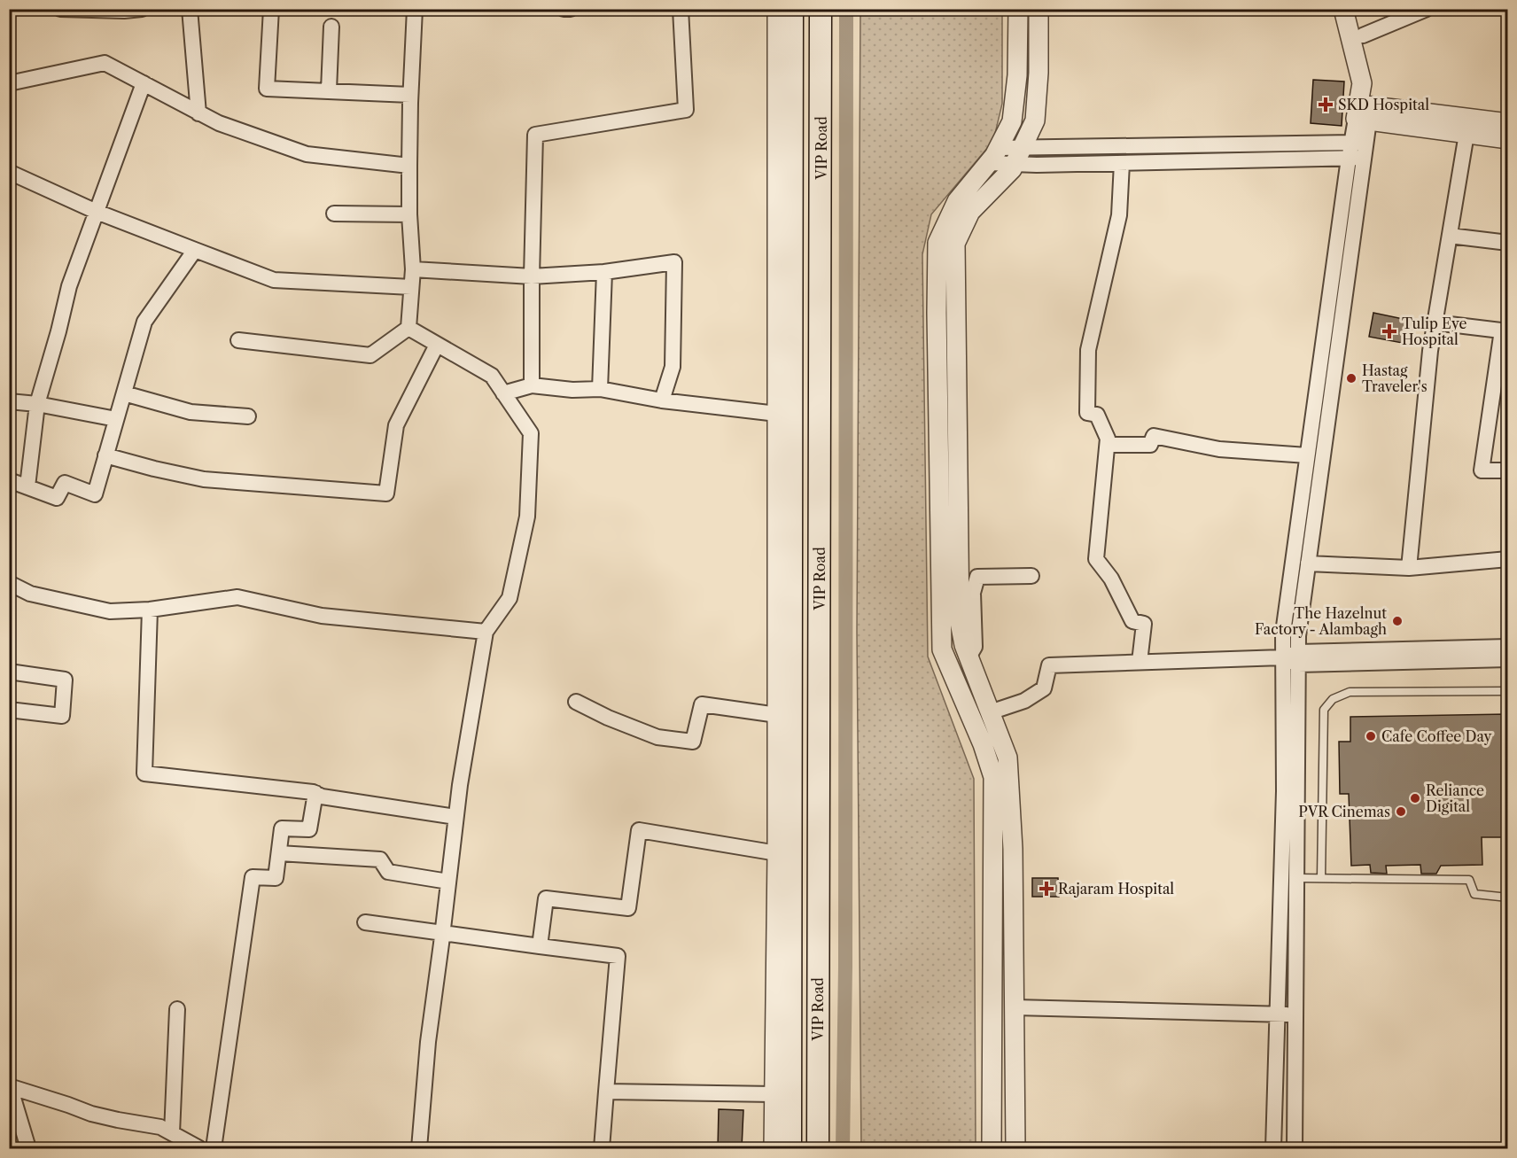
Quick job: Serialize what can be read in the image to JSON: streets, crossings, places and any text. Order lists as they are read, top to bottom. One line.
{"streets":{"main road":["VIP Road"]},"places":{"health":["SKD Hospital","Tulip Eye Hospital","Rajaram Hospital"],"other":["Hastag Traveler's","The Hazelnut Factory - Alambagh","Cafe Coffee Day","Reliance Digital","PVR Cinemas"]}}
